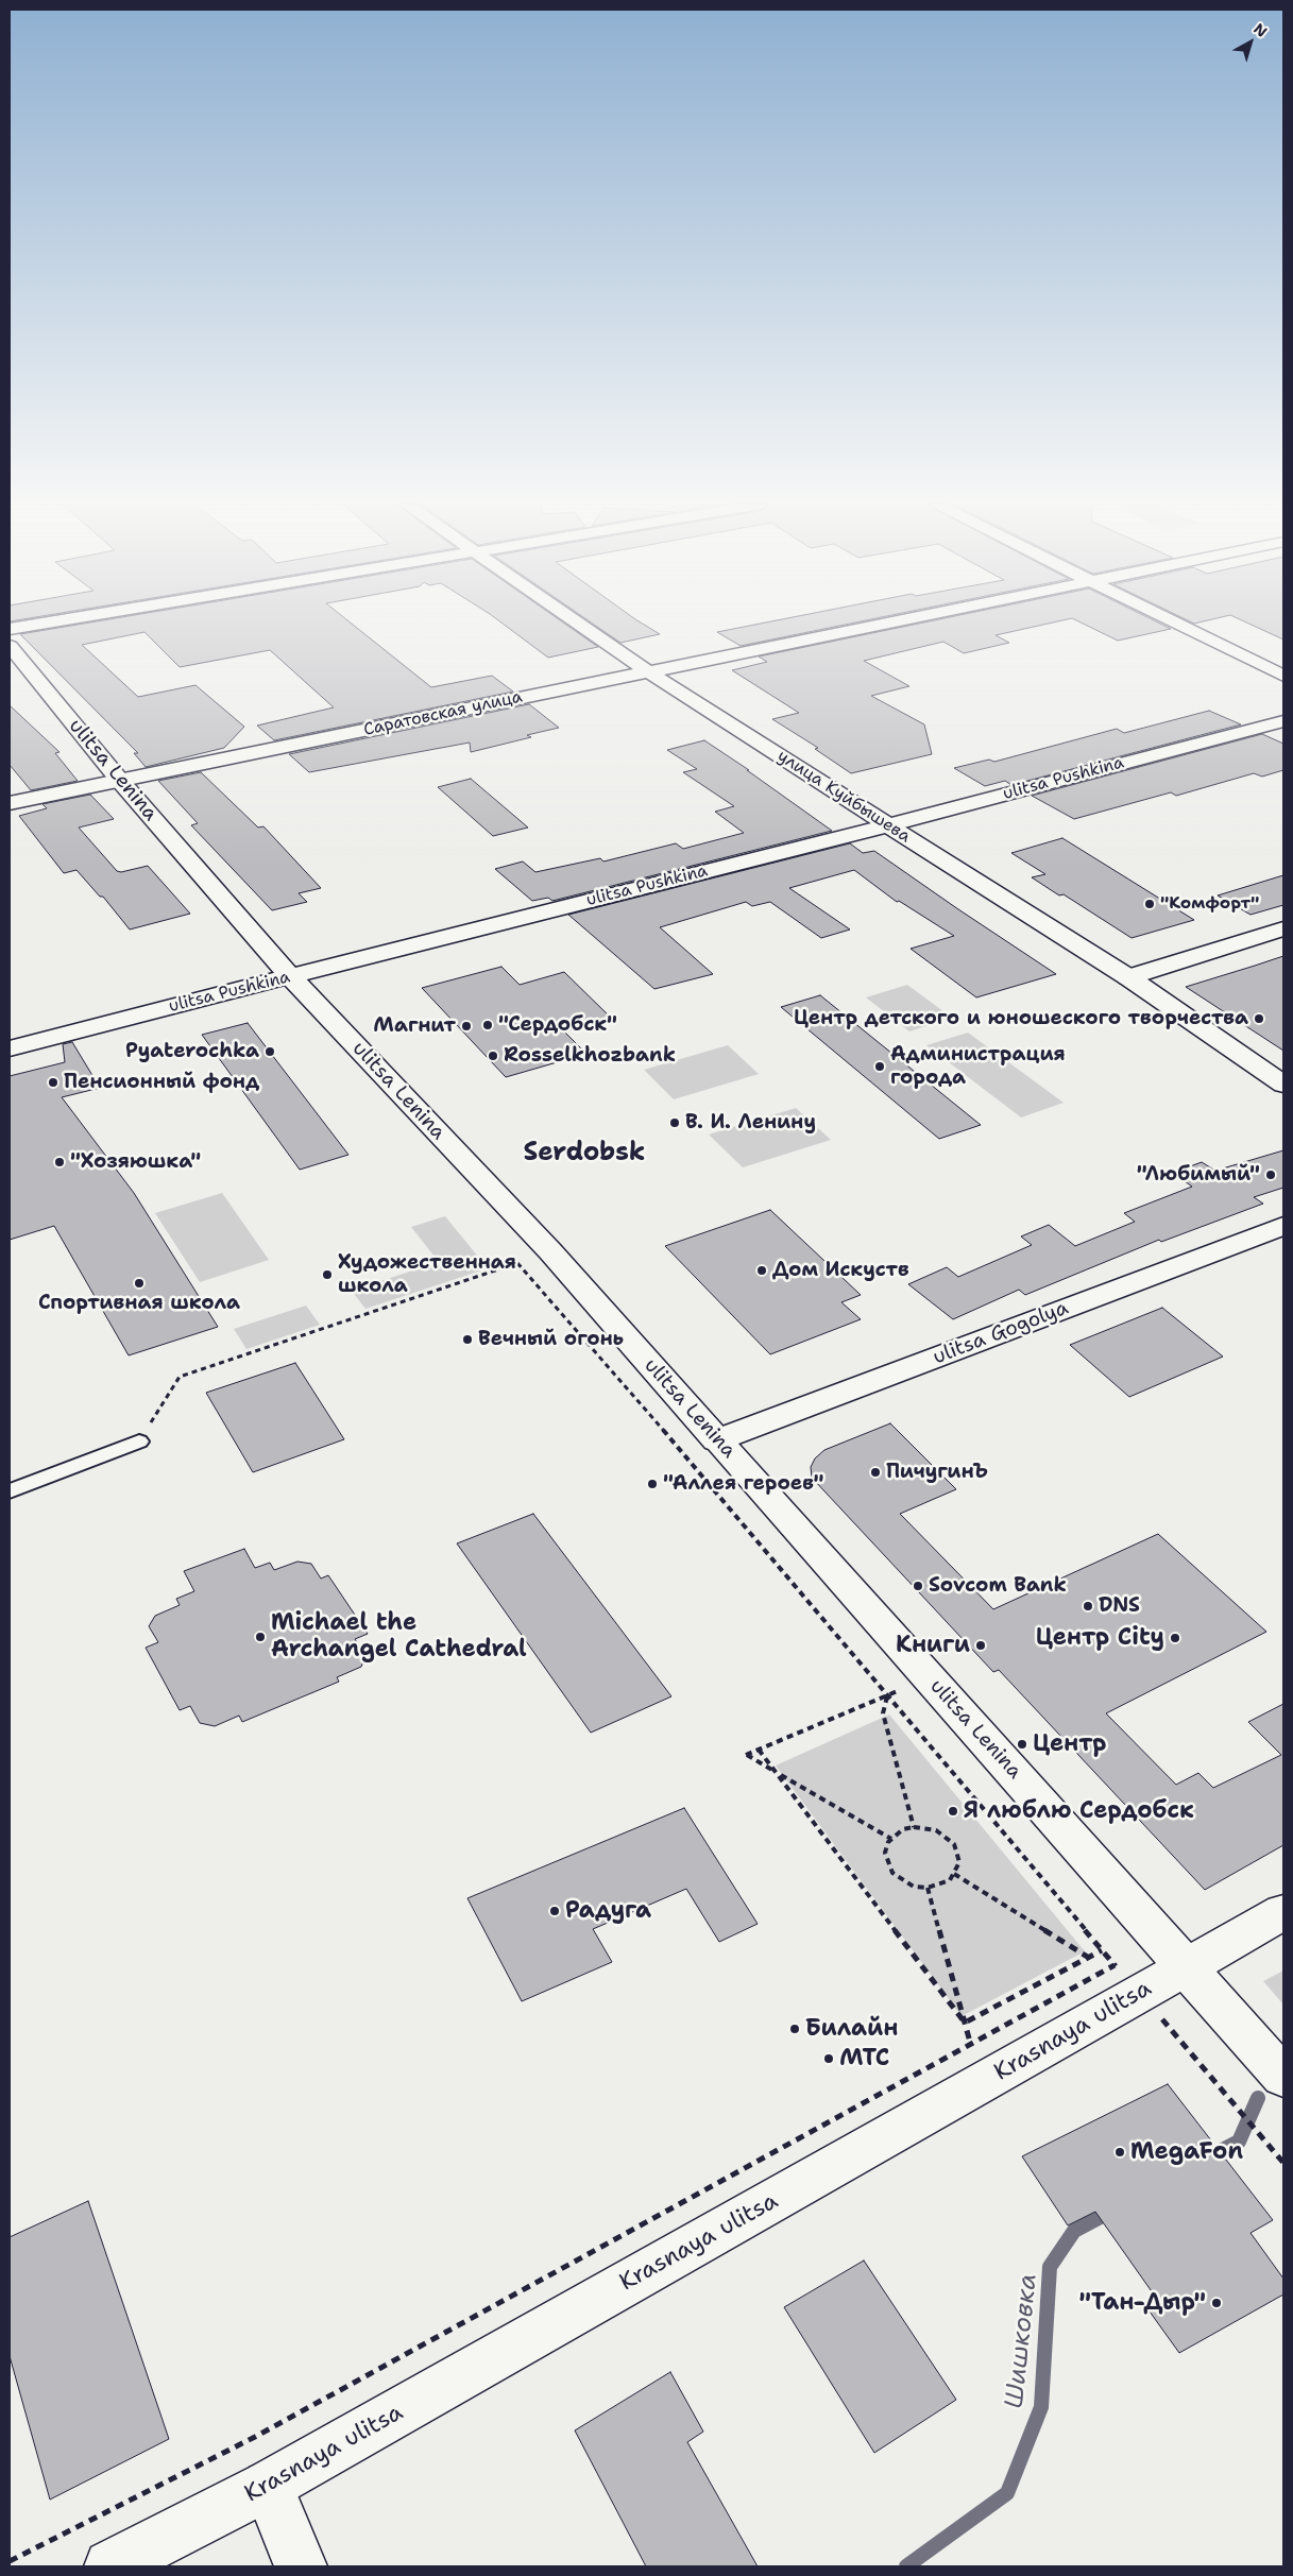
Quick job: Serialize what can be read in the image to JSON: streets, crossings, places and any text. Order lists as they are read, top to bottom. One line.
{"streets":{"street":["Саратовская улица","ulitsa Lenina","ulitsa Pushkina","улица Куйбышева","ulitsa Gogolya","Krasnaya ulitsa"]},"crossings":[["Саратовская улица","ulitsa Lenina"],["Саратовская улица","улица Куйбышева"],["ulitsa Lenina","ulitsa Pushkina"],["ulitsa Lenina","ulitsa Gogolya"],["ulitsa Lenina","Krasnaya ulitsa"],["ulitsa Pushkina","улица Куйбышева"]],"districts":["Serdobsk"],"water":["Шишковка"],"places":["\"Комфорт\"","Центр детского и юношеского творчества","\"Сердобск\"","Магнит","Pyaterochka","Rosselkhozbank","Администрация города","Пенсионный фонд","В. И. Ленину","\"Хозяюшка\"","\"Любимый\"","Дом Искуств","Художественная школа","Спортивная школа","Вечный огонь","ПичугинЪ","\"Аллея героев\"","Sovcom Bank","DNS","Michael the Archangel Cathedral","Центр City","Книги","Центр","Я люблю Сердобск","Радуга","Билайн","МТС","MegaFon","\"Тан-Дыр\""],"north":"top right"}
